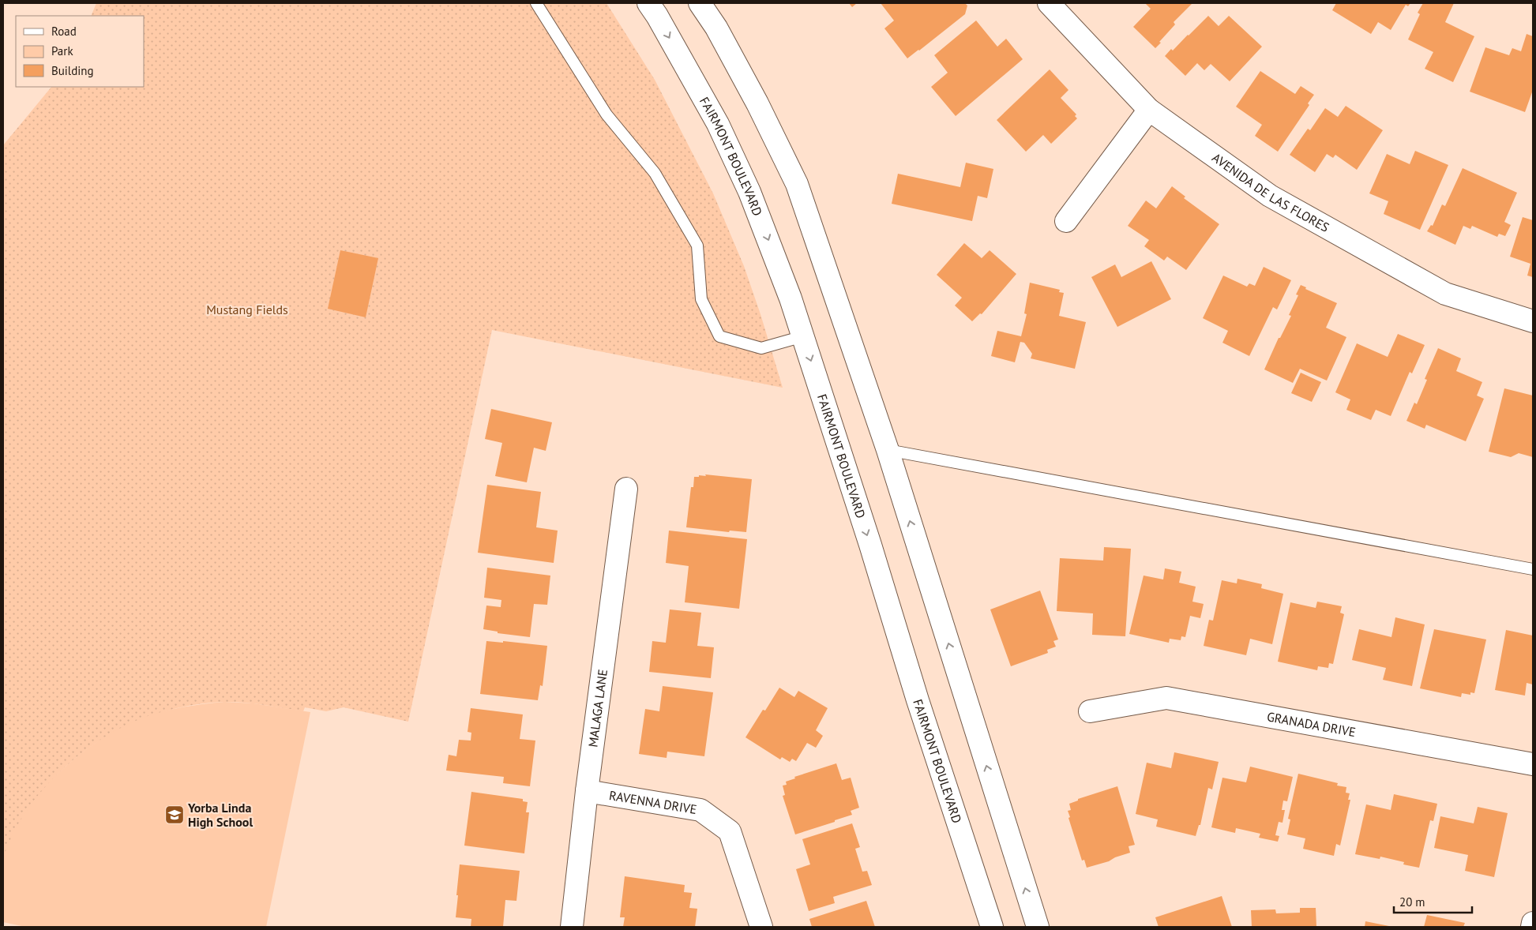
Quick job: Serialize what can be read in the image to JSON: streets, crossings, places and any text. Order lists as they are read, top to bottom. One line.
{"streets":{"main road":["FAIRMONT BOULEVARD","AVENIDA DE LAS FLORES","MALAGA LANE","GRANADA DRIVE","RAVENNA DRIVE"]},"crossings":[["MALAGA LANE","RAVENNA DRIVE"]],"parks":["Mustang Fields"],"places":{"school or university":["Yorba Linda High School"]},"legend":["Road","Park","Building"],"scale_bar":"20 m"}
